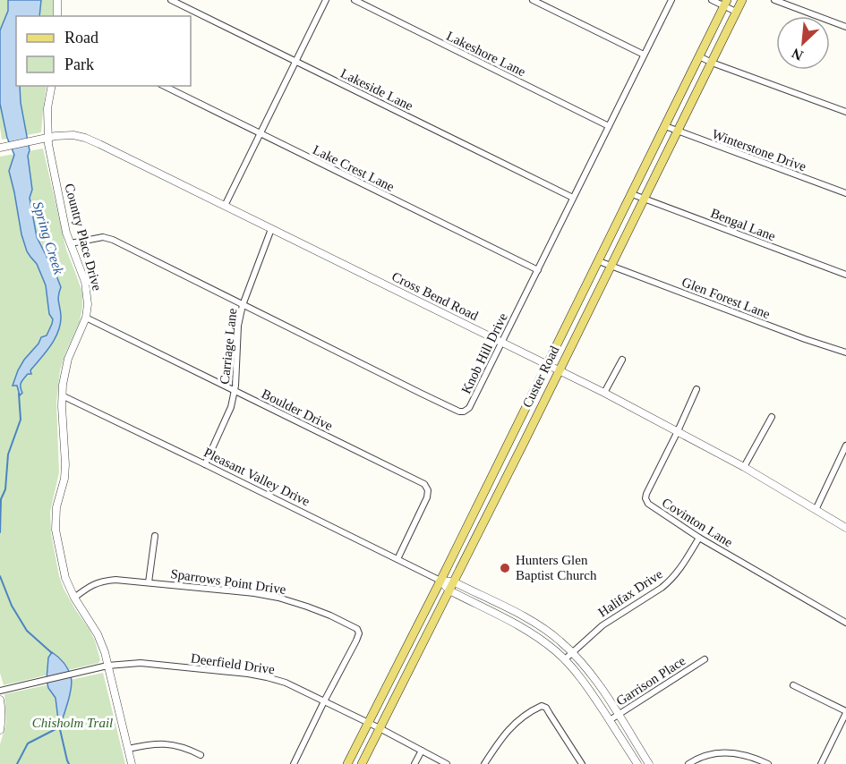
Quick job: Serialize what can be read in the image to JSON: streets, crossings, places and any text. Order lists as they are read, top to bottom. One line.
{"streets":{"main road":["Custer Road"],"street":["Lakeshore Lane","Lakeside Lane","Winterstone Drive","Lake Crest Lane","Bengal Lane","Country Place Drive","Cross Bend Road","Glen Forest Lane","Carriage Lane","Knob Hill Drive","Boulder Drive","Pleasant Valley Drive","Covinton Lane","Sparrows Point Drive","Halifax Drive","Deerfield Drive","Garrison Place"]},"crossings":[["Lakeshore Lane","Knob Hill Drive"],["Lakeside Lane","Knob Hill Drive"],["Winterstone Drive","Custer Road"],["Lake Crest Lane","Knob Hill Drive"],["Bengal Lane","Custer Road"],["Country Place Drive","Cross Bend Road"],["Country Place Drive","Knob Hill Drive"],["Country Place Drive","Boulder Drive"],["Country Place Drive","Pleasant Valley Drive"],["Country Place Drive","Sparrows Point Drive"],["Country Place Drive","Deerfield Drive"],["Cross Bend Road","Carriage Lane"],["Cross Bend Road","Knob Hill Drive"],["Cross Bend Road","Custer Road"],["Cross Bend Road","Covinton Lane"],["Glen Forest Lane","Custer Road"],["Carriage Lane","Knob Hill Drive"],["Carriage Lane","Boulder Drive"],["Carriage Lane","Pleasant Valley Drive"],["Custer Road","Pleasant Valley Drive"],["Custer Road","Deerfield Drive"],["Boulder Drive","Pleasant Valley Drive"],["Pleasant Valley Drive","Halifax Drive"],["Pleasant Valley Drive","Garrison Place"],["Covinton Lane","Halifax Drive"],["Sparrows Point Drive","Deerfield Drive"]],"water":["Spring Creek"],"parks":["Chisholm Trail"],"places":["Hunters Glen Baptist Church"],"legend":["Road","Park"],"north":"bottom left"}
